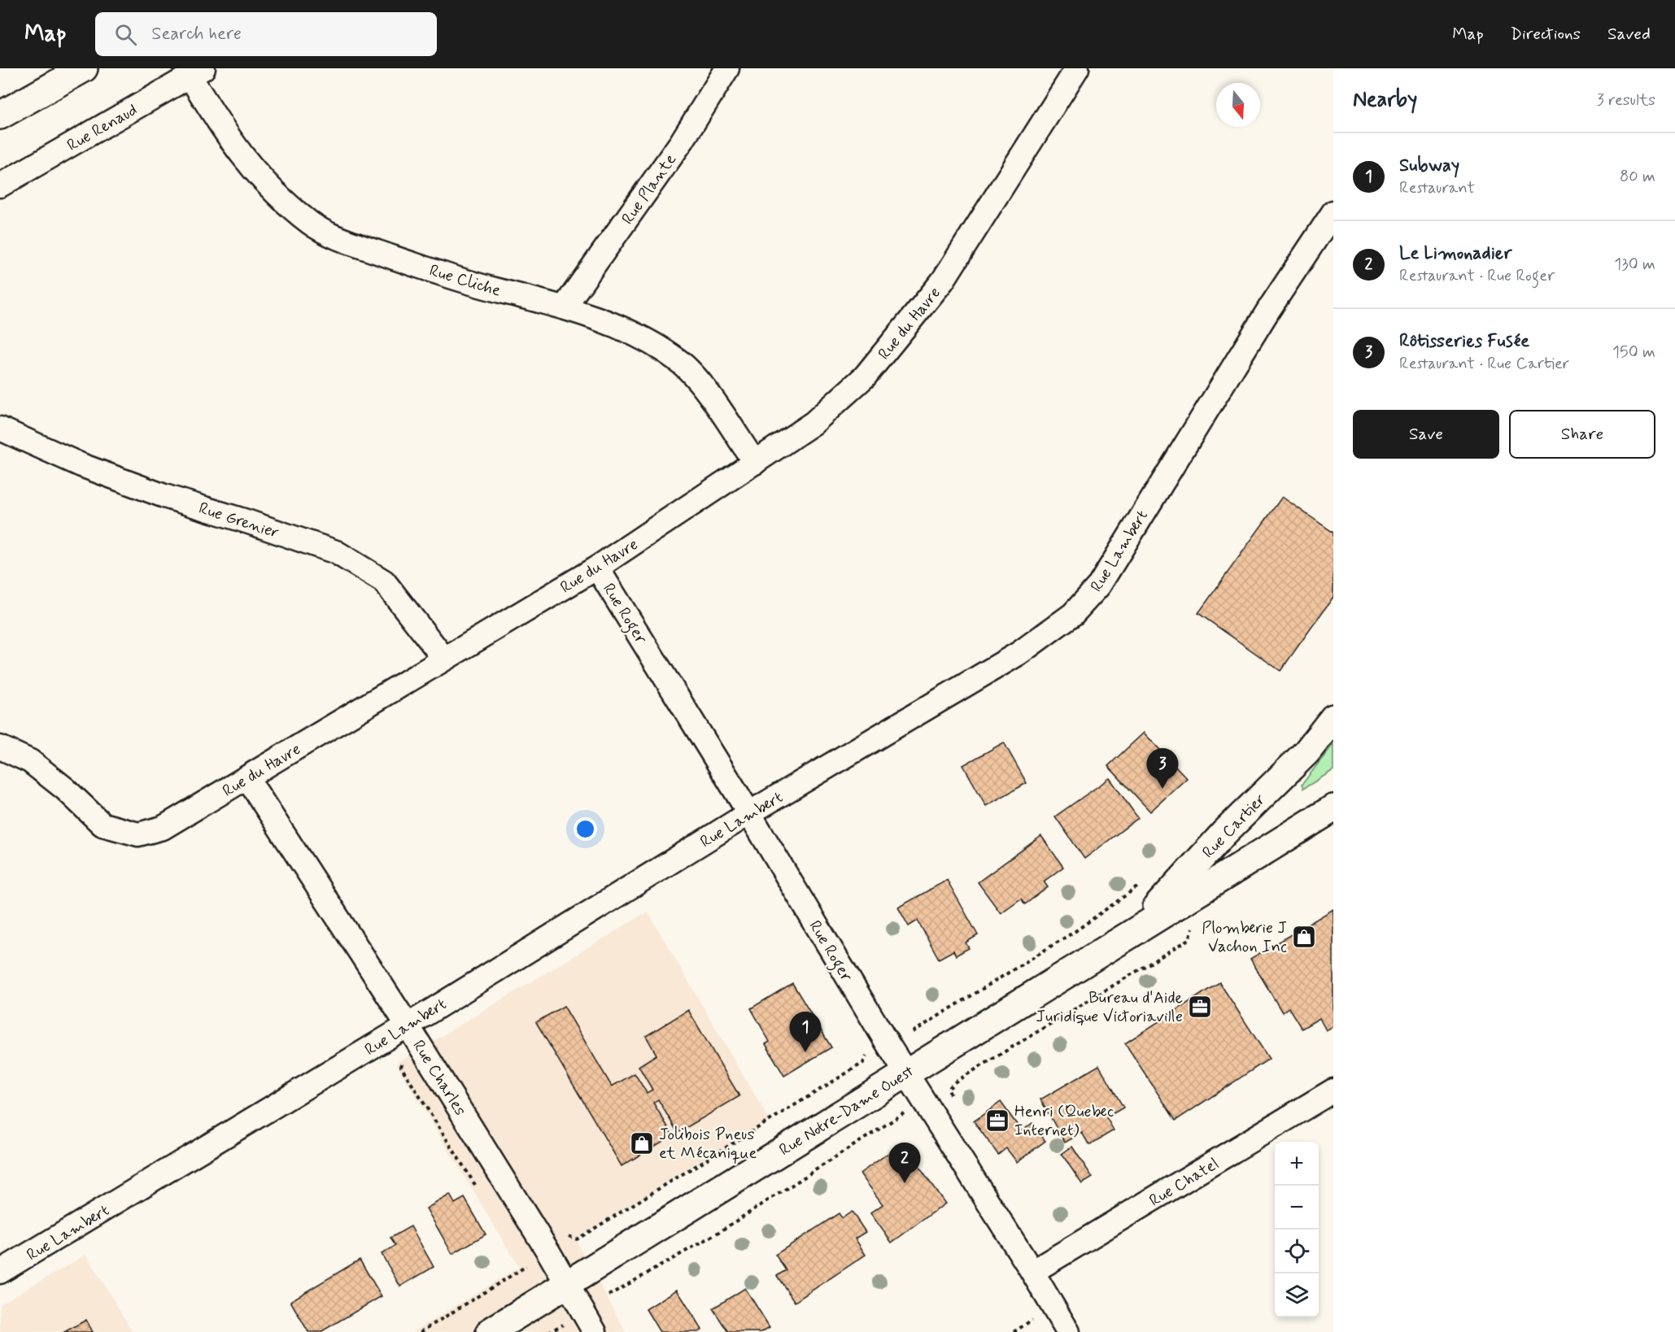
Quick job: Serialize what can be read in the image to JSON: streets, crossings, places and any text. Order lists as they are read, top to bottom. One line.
{"streets":{"street":["Rue Renaud","Rue Plante","Rue Cliche","Rue du Havre","Rue Grenier","Rue Lambert","Rue Roger","Rue Cartier","Rue Charles","Rue Notre-Dame Ouest","Rue Chatel"]},"crossings":[["Rue Renaud","Rue Cliche"],["Rue Plante","Rue Cliche"],["Rue Cliche","Rue du Havre"],["Rue du Havre","Rue Grenier"],["Rue du Havre","Rue Roger"],["Rue du Havre","Rue Charles"],["Rue Lambert","Rue Roger"],["Rue Lambert","Rue Charles"],["Rue Roger","Rue Notre-Dame Ouest"],["Rue Roger","Rue Chatel"],["Rue Cartier","Rue Notre-Dame Ouest"],["Rue Charles","Rue Notre-Dame Ouest"]],"places":{"shop":["Plomberie J Vachon Inc","Jolibois Pneus et Mécanique"],"office":["Bureau d'Aide Juridique Victoriaville","Henri (Quebec Internet)"]},"north":"bottom","page":{"header":"Map","search":"Search here","nav":["Map","Directions","Saved"],"heading":["Nearby","3 results"],"list":[{"mark":"1","name":"Subway","note":"Restaurant","value":"80 m"},{"mark":"2","name":"Le Limonadier","note":"Restaurant · Rue Roger","value":"130 m"},{"mark":"3","name":"Rôtisseries Fusée","note":"Restaurant · Rue Cartier","value":"150 m"}],"buttons":["Save","Share"],"pins":["3","1","2"],"map_buttons":["+","−"]}}
